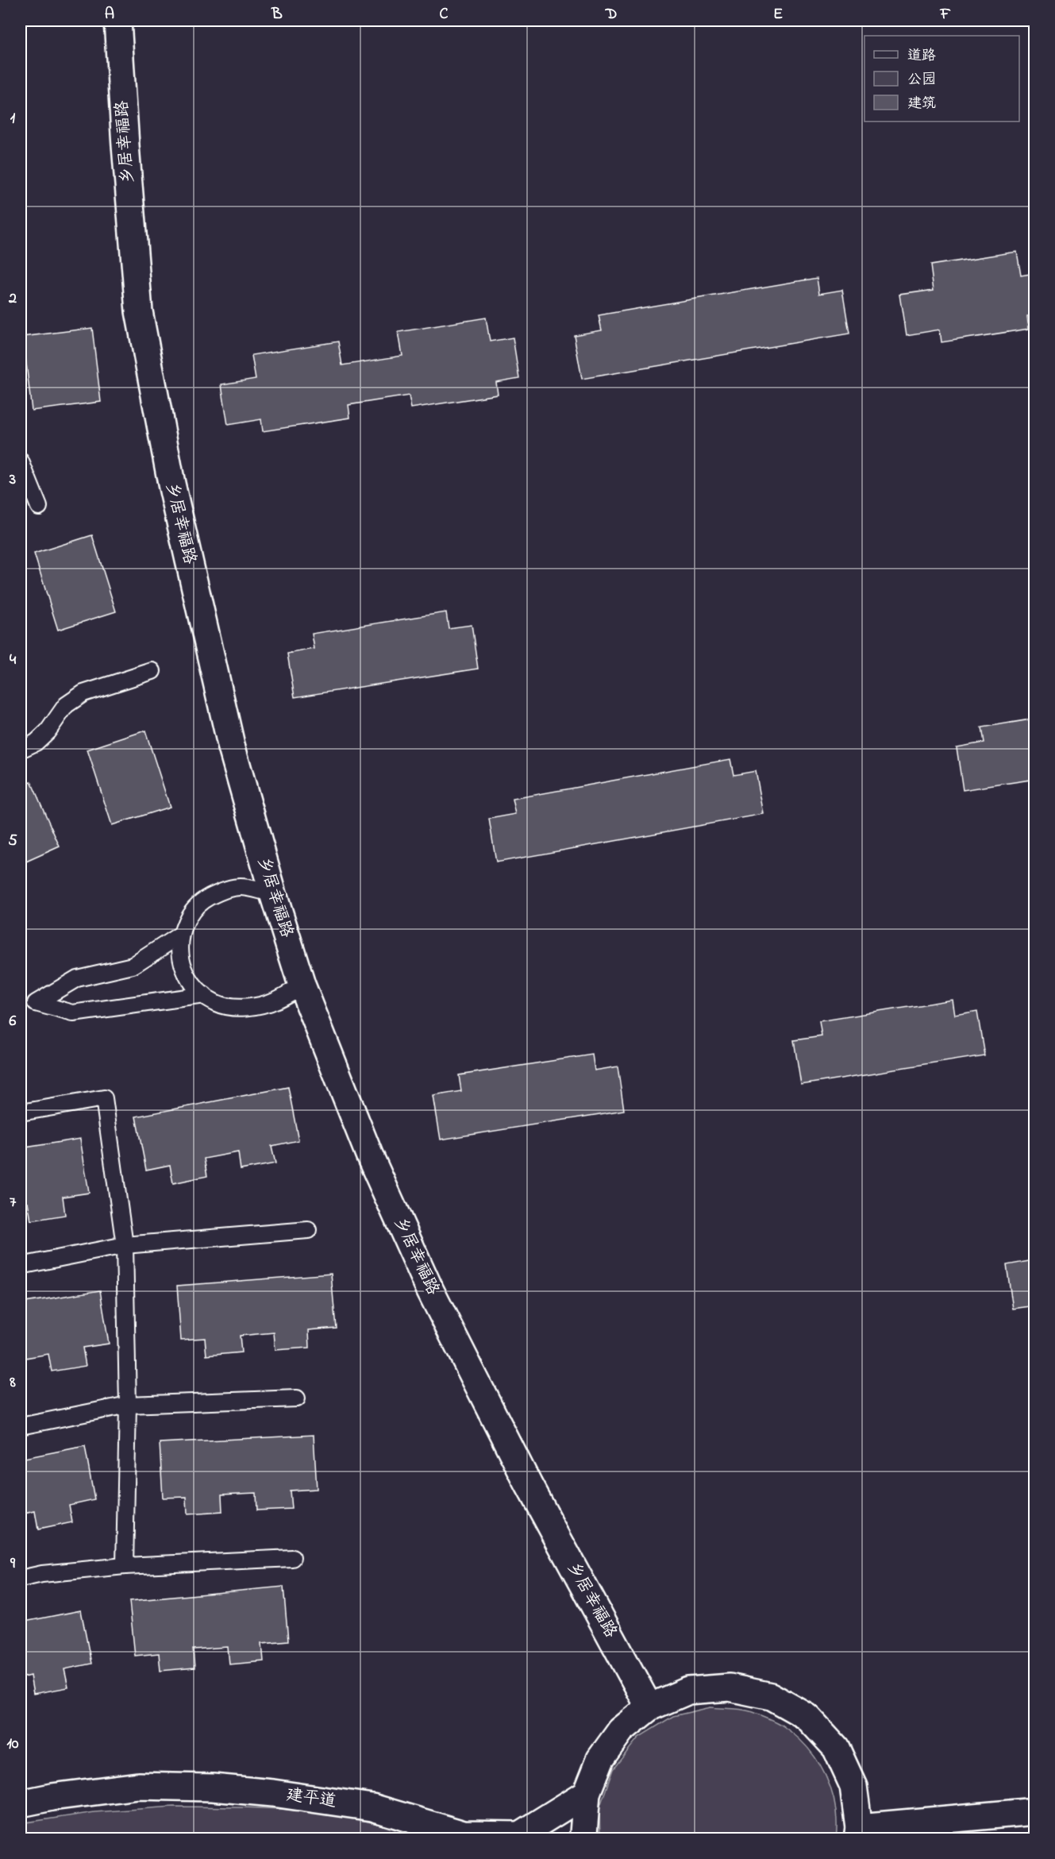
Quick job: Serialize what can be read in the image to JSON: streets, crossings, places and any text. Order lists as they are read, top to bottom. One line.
{"streets":{"street":["乡居幸福路","建平道"]},"legend":["道路","公园","建筑"],"grid":{"columns":["A","B","C","D","E","F"],"rows":["1","2","3","4","5","6","7","8","9","10"]}}
